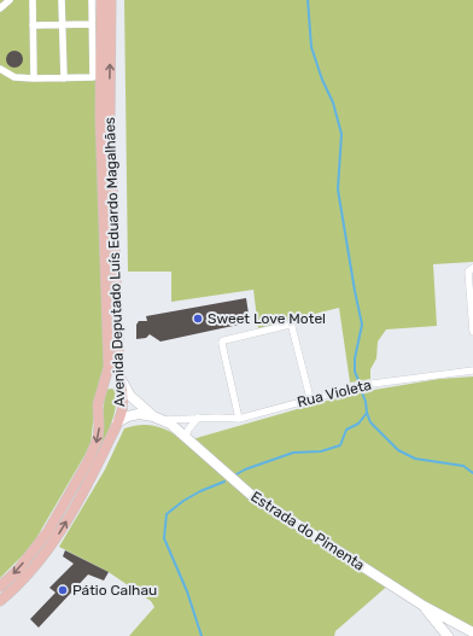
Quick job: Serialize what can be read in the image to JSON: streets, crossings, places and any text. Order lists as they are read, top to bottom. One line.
{"streets":{"main road":["Avenida Deputado Luís Eduardo Magalhães","Estrada do Pimenta"],"street":["Rua Violeta"]},"crossings":[["Avenida Deputado Luís Eduardo Magalhães","Estrada do Pimenta"],["Rua Violeta","Estrada do Pimenta"]],"places":["Sweet Love Motel","Pátio Calhau"]}
